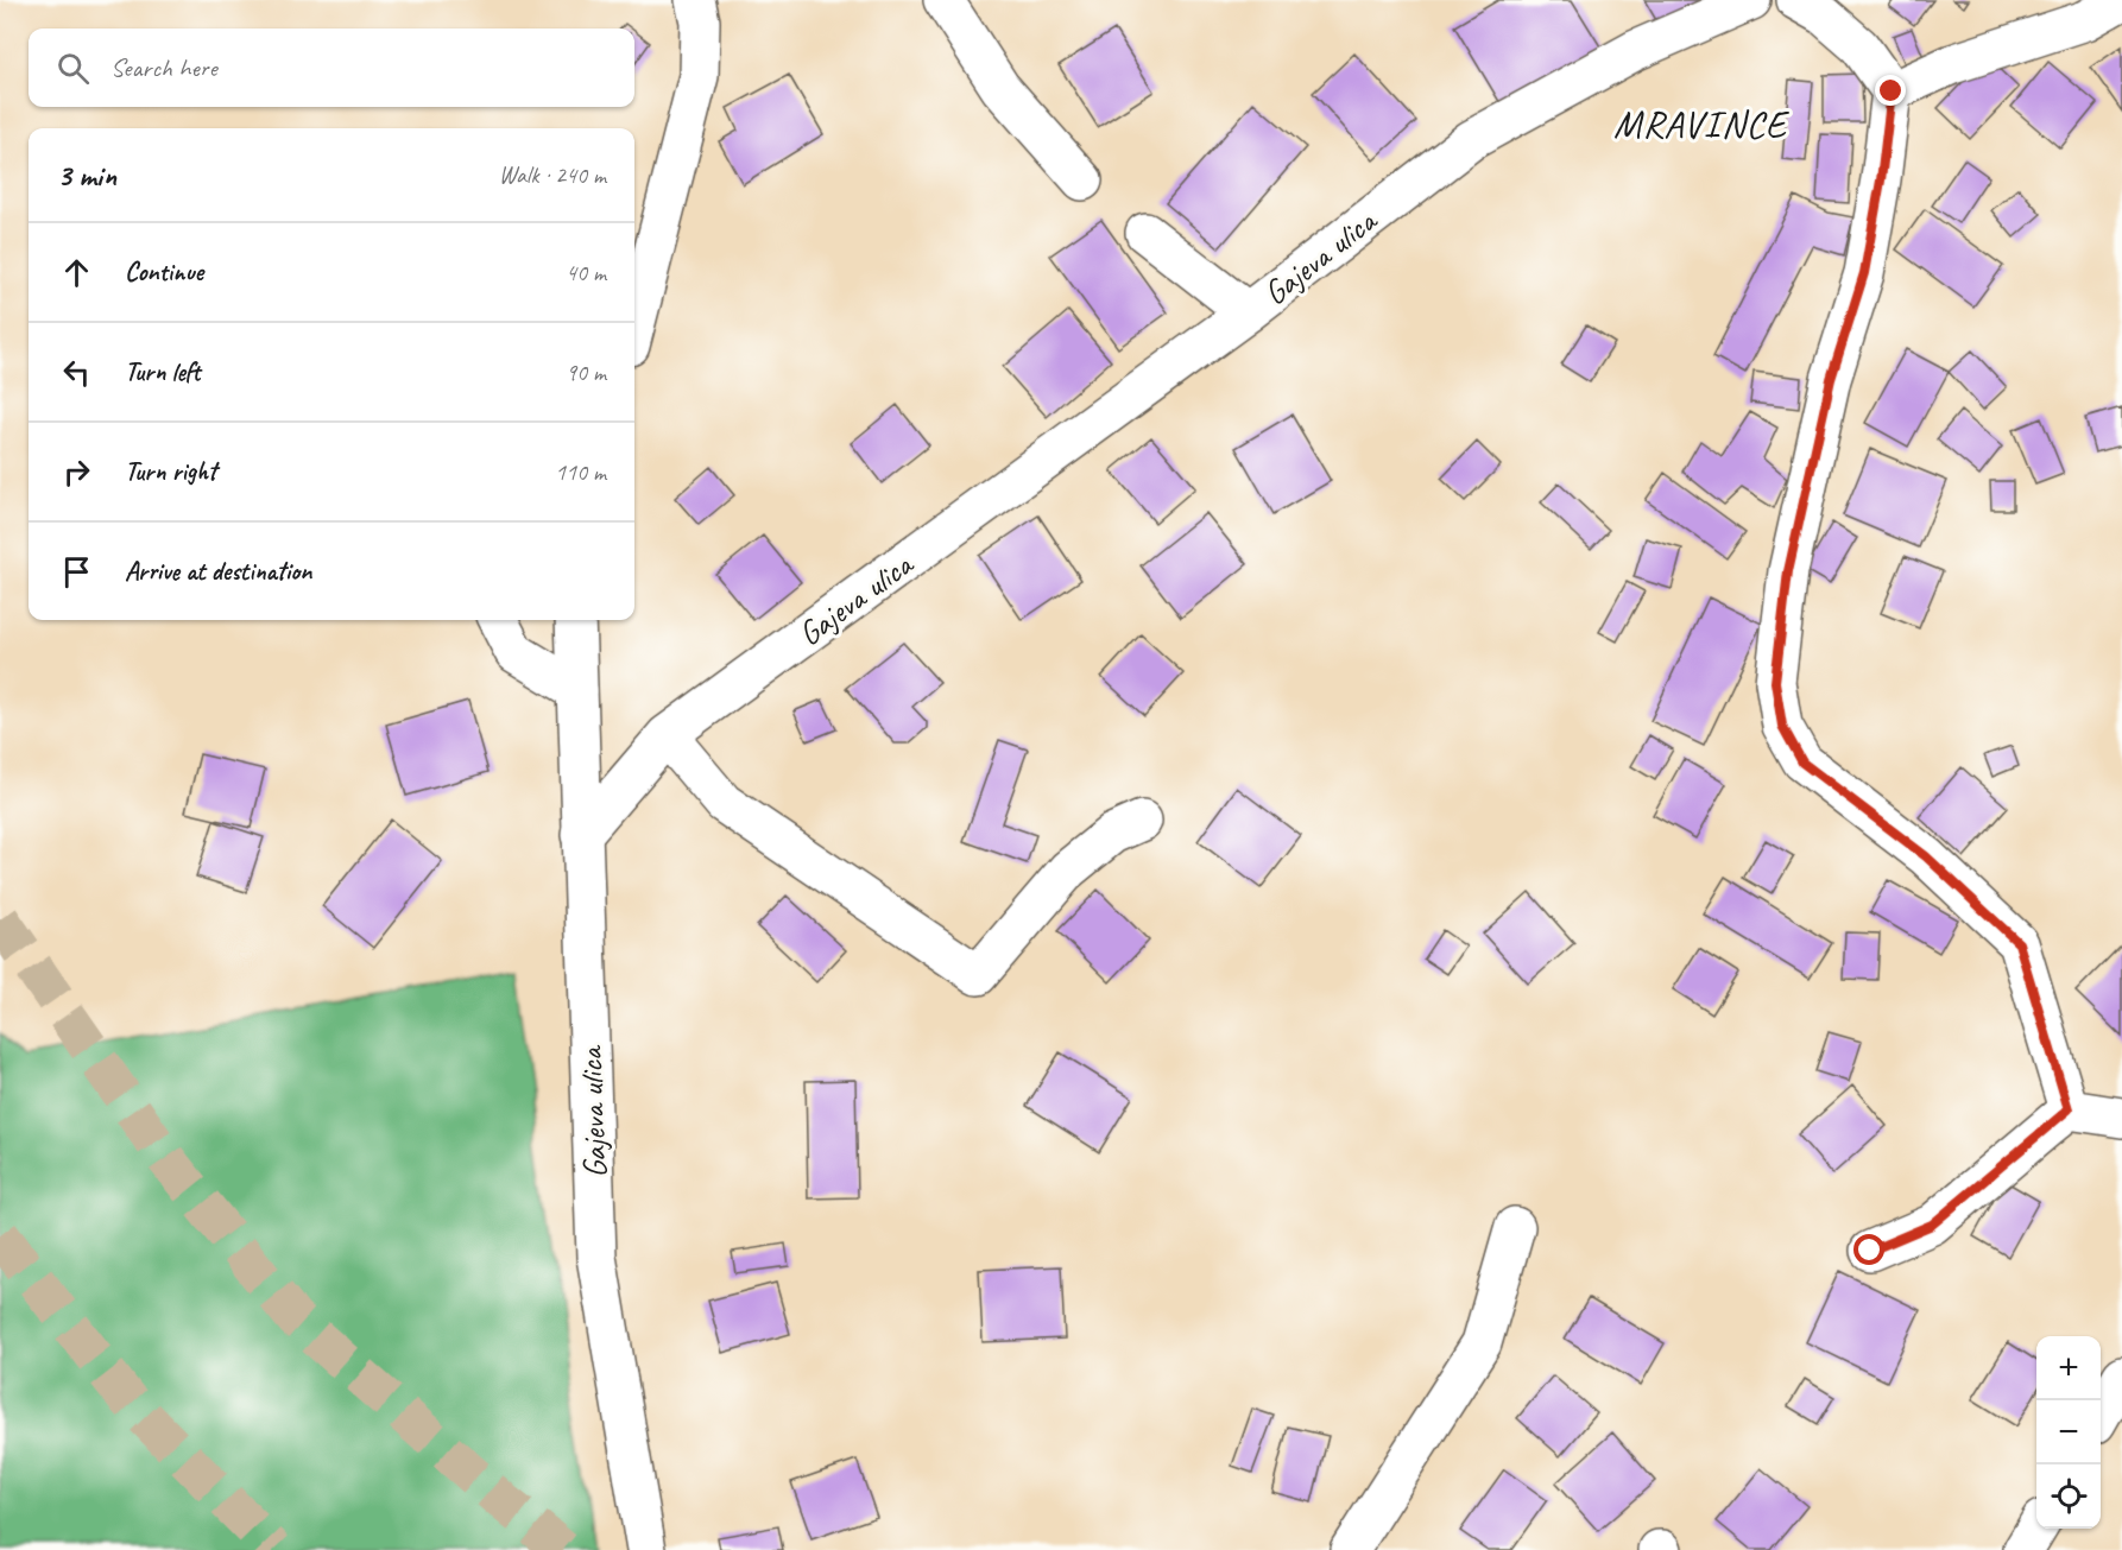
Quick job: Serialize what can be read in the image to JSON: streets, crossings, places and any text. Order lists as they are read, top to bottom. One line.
{"streets":{"street":["Gajeva ulica"]},"districts":["MRAVINCE"],"page":{"search":"Search here","heading":["3 min","Walk · 240 m"],"list":[["Continue","40 m"],["Turn left","90 m"],["Turn right","110 m"],"Arrive at destination"],"map_buttons":["+","−"]}}
